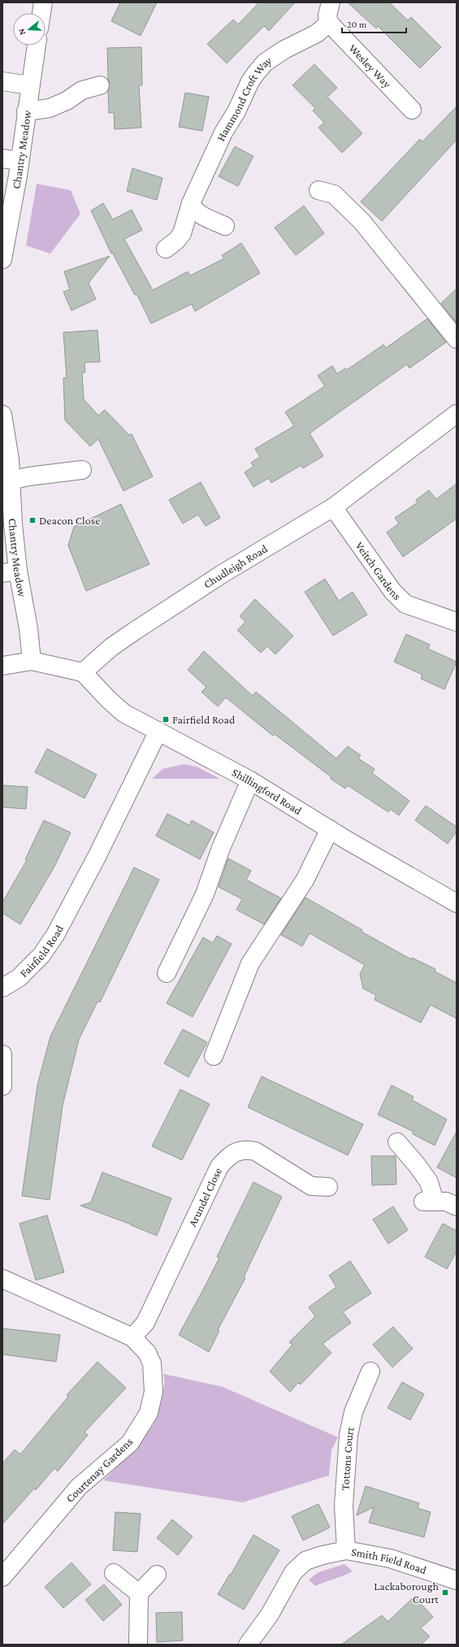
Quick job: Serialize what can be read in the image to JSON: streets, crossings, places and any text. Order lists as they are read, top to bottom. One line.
{"streets":{"street":["Wesley Way","Hammond Croft Way","Chantry Meadow","Chudleigh Road","Veitch Gardens","Shillingford Road","Fairfield Road","Arundel Close","Tottons Court","Courtenay Gardens","Smith Field Road"]},"crossings":[["Wesley Way","Hammond Croft Way"],["Chudleigh Road","Veitch Gardens"],["Chudleigh Road","Shillingford Road"],["Shillingford Road","Fairfield Road"],["Arundel Close","Courtenay Gardens"],["Tottons Court","Smith Field Road"]],"places":{"transit":["Deacon Close","Fairfield Road","Lackaborough Court"]},"scale_bar":"20 m","north":"left"}
